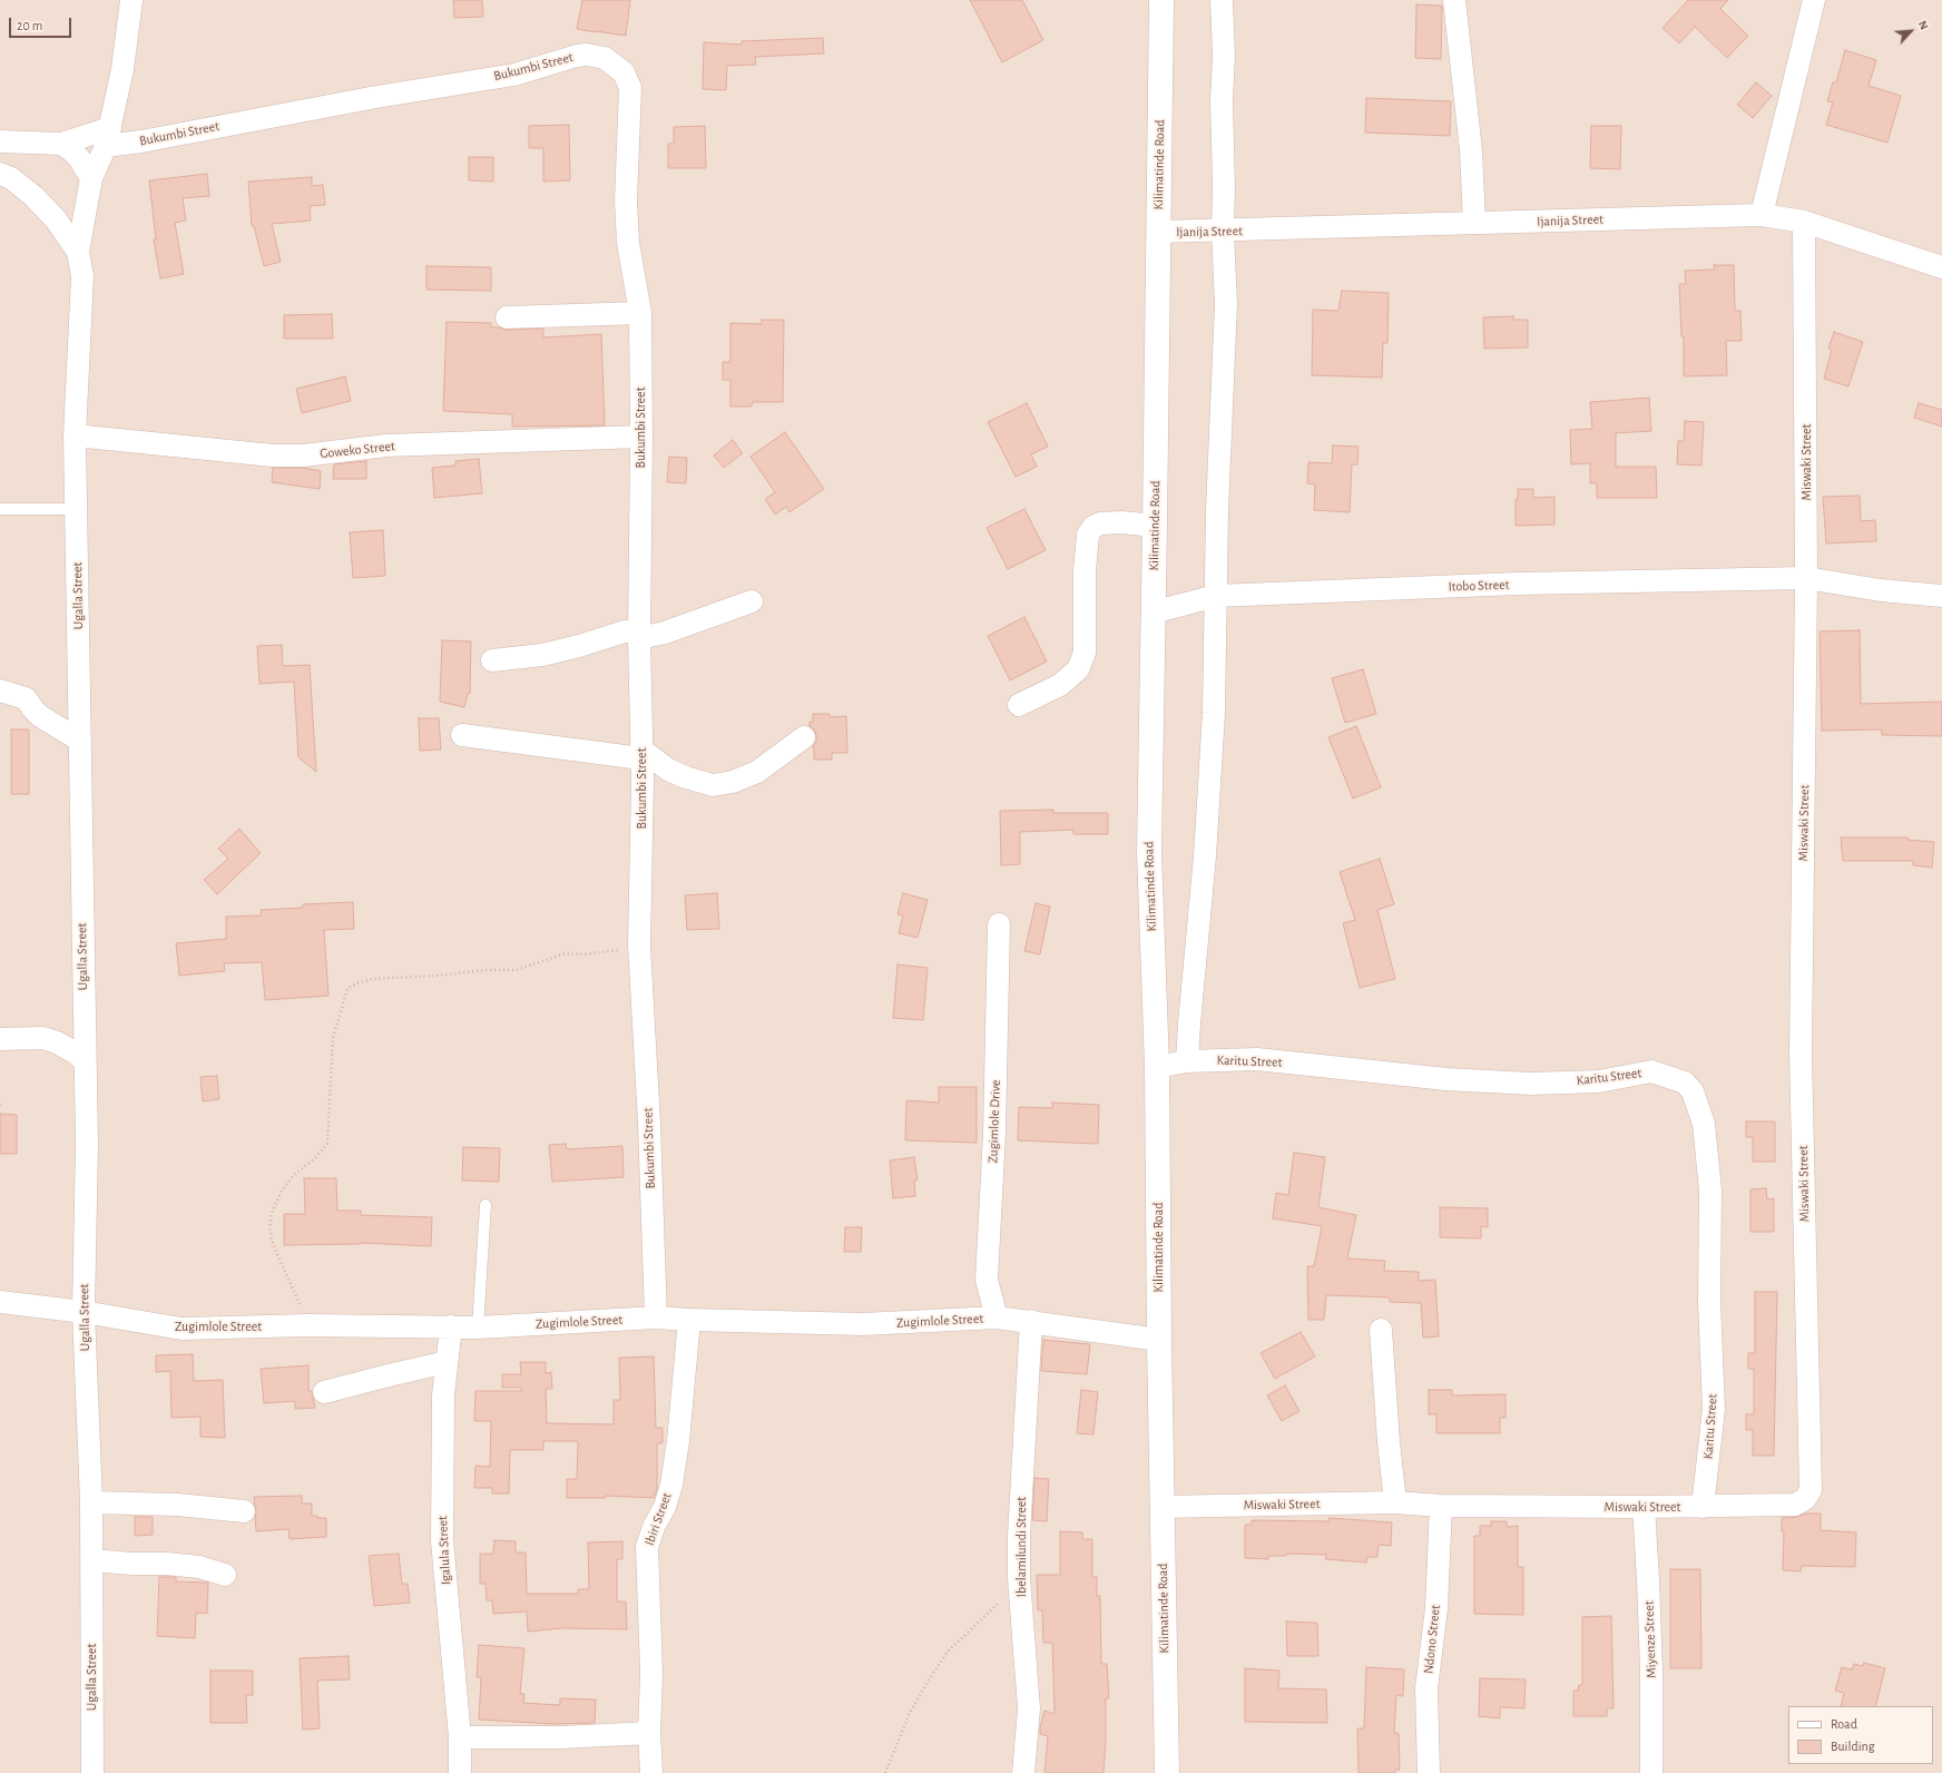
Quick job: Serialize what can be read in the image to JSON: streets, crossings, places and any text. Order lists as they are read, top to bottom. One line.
{"streets":{"main road":["Kilimatinde Road"],"street":["Bukumbi Street","Ijanija Street","Goweko Street","Miswaki Street","Itobo Street","Ugalla Street","Karitu Street","Zugimlole Drive","Zugimlole Street","Ibiri Street","Ibelamilundi Street","Igalula Street","Ndono Street","Miyenze Street"]},"crossings":[["Bukumbi Street","Goweko Street"],["Bukumbi Street","Zugimlole Street"],["Kilimatinde Road","Ijanija Street"],["Kilimatinde Road","Miswaki Street"],["Kilimatinde Road","Itobo Street"],["Kilimatinde Road","Karitu Street"],["Kilimatinde Road","Zugimlole Street"],["Ijanija Street","Miswaki Street"],["Goweko Street","Ugalla Street"],["Miswaki Street","Itobo Street"],["Miswaki Street","Karitu Street"],["Miswaki Street","Ndono Street"],["Miswaki Street","Miyenze Street"],["Ugalla Street","Zugimlole Street"],["Zugimlole Drive","Zugimlole Street"],["Zugimlole Street","Ibiri Street"],["Zugimlole Street","Ibelamilundi Street"],["Zugimlole Street","Igalula Street"]],"legend":["Road","Building"],"scale_bar":"20 m","north":"top right"}
